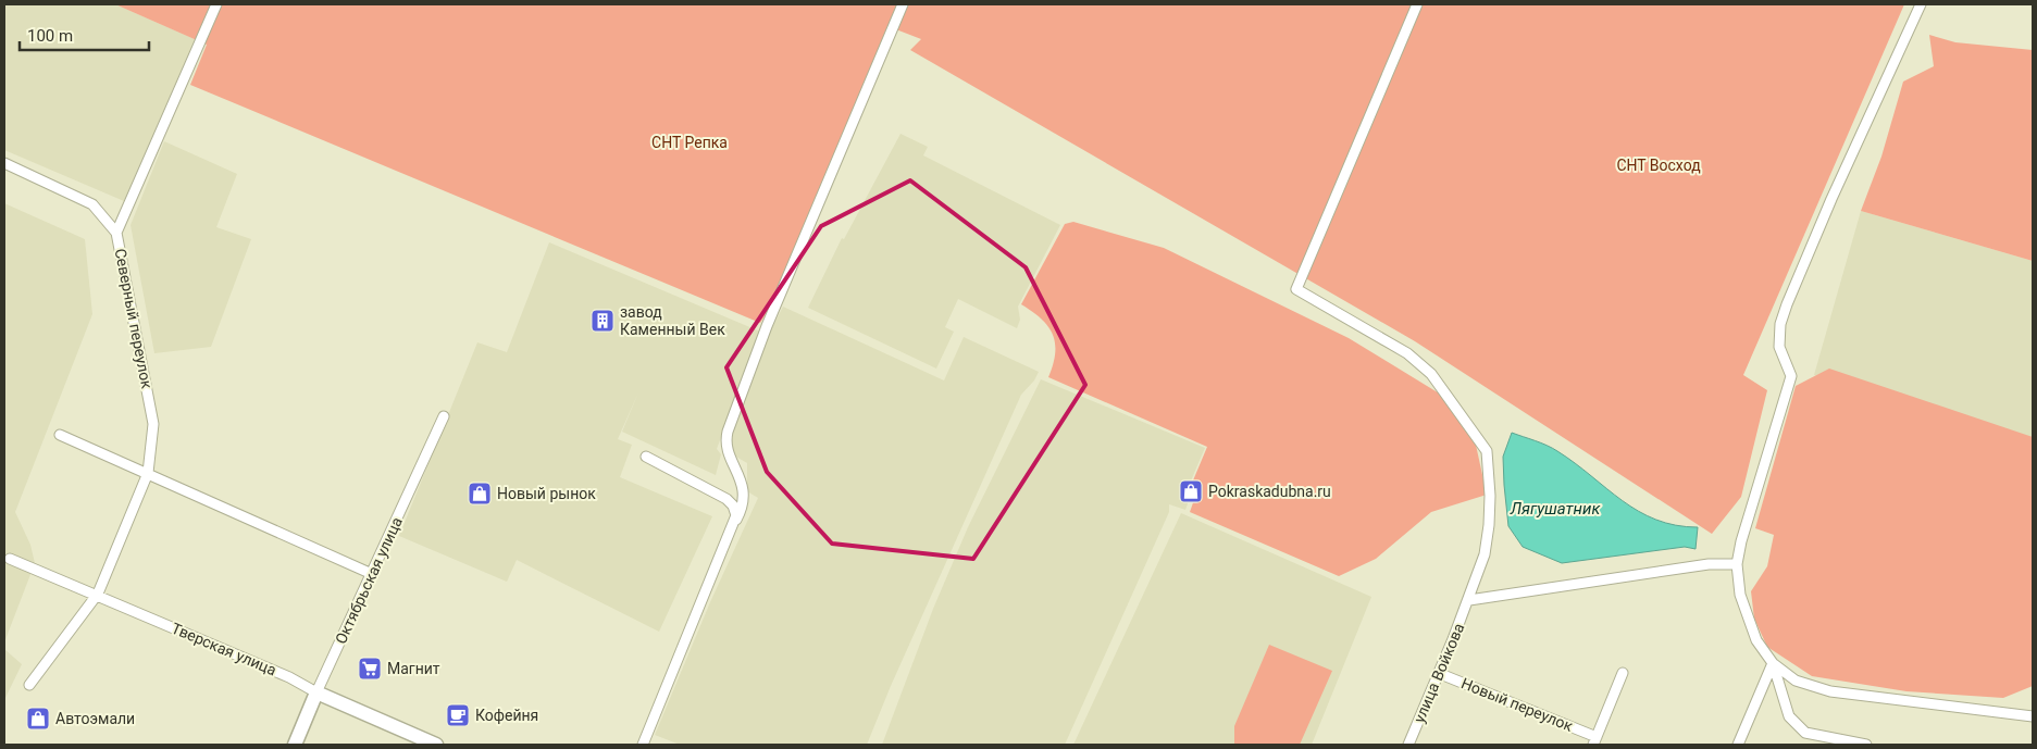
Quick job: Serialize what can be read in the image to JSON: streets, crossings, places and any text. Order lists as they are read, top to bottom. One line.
{"streets":{"main road":["Октябрьская улица","Тверская улица"],"street":["Северный переулок","улица Войкова","Новый переулок"]},"crossings":[["Северный переулок","Тверская улица"],["Октябрьская улица","Тверская улица"],["улица Войкова","Новый переулок"]],"water":["Лягушатник"],"parks":["СНТ Репка","СНТ Восход"],"places":{"building":["завод Каменный Век"],"shop":["Pokraskadubna.ru","Новый рынок","Автоэмали"],"supermarket":["Магнит"],"cafe":["Кофейня"]},"scale_bar":"100 m"}
